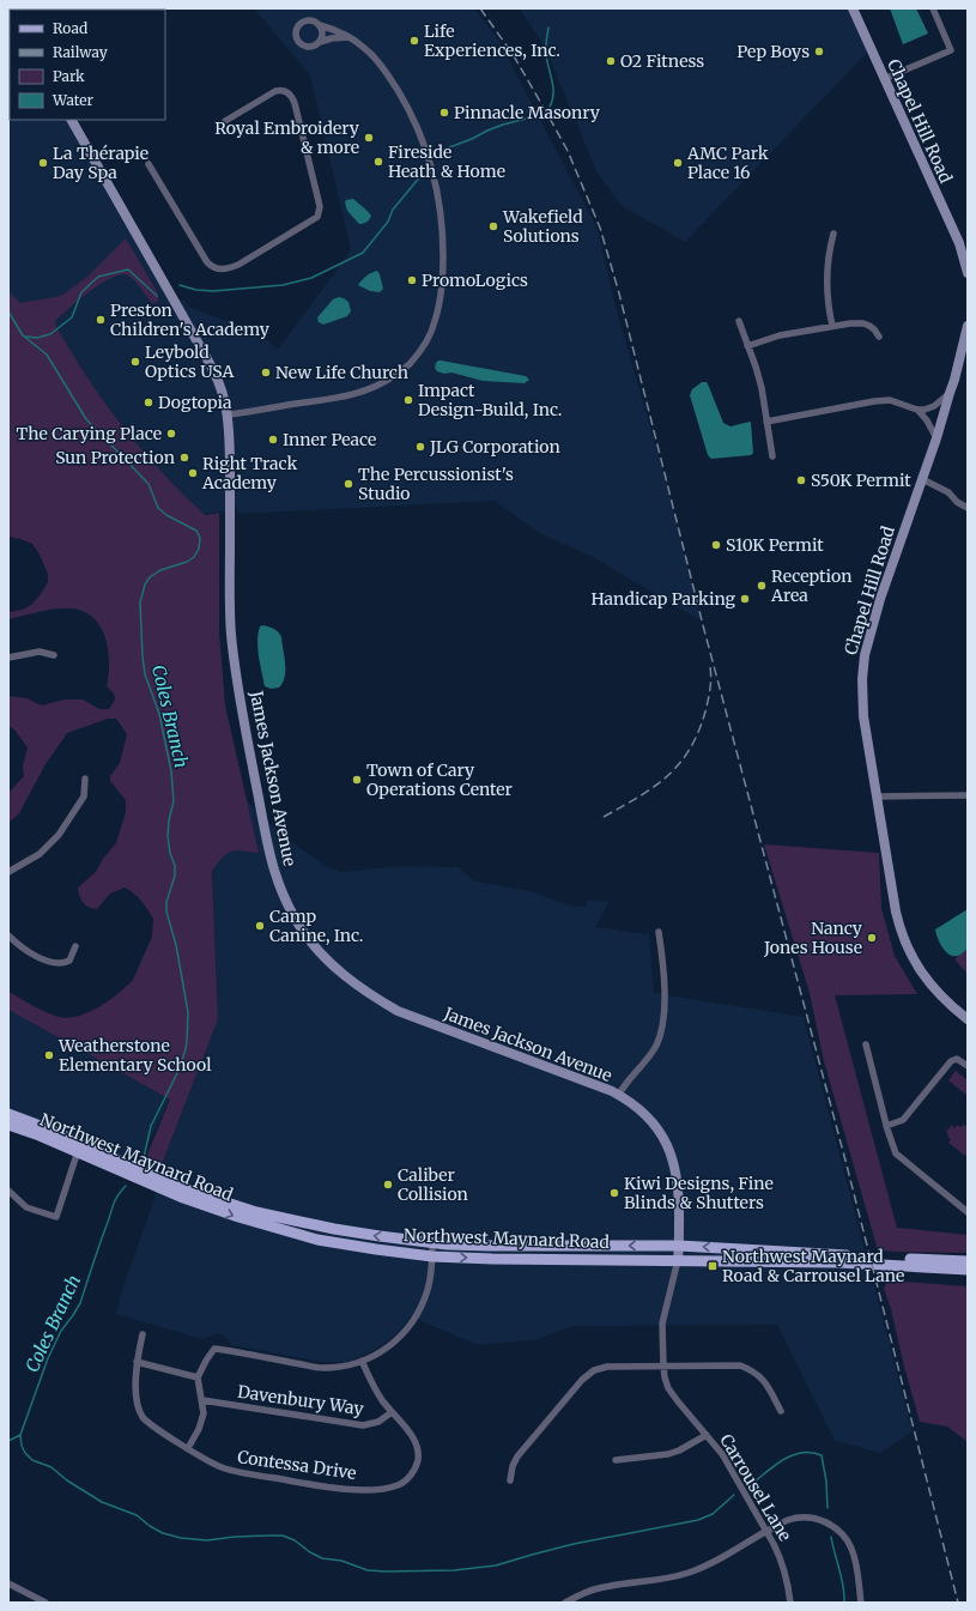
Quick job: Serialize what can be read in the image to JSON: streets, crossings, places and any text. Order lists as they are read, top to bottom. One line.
{"streets":{"main road":["Northwest Maynard Road"],"street":["Chapel Hill Road","James Jackson Avenue","Davenbury Way","Contessa Drive","Carrousel Lane"]},"crossings":[["James Jackson Avenue","Northwest Maynard Road"],["James Jackson Avenue","Carrousel Lane"],["Northwest Maynard Road","Carrousel Lane"],["Davenbury Way","Contessa Drive"]],"water":["Coles Branch"],"places":{"other":["Life Experiences, Inc.","Pep Boys","O2 Fitness","Pinnacle Masonry","Royal Embroidery & more","Fireside Heath & Home","La Thérapie Day Spa","AMC Park Place 16","Wakefield Solutions","PromoLogics","Preston Children's Academy","Leybold Optics USA","New Life Church","Impact Design-Build, Inc.","Dogtopia","The Carying Place","Inner Peace","JLG Corporation","Sun Protection","Right Track Academy","S50K Permit","The Percussionist's Studio","S10K Permit","Reception Area","Handicap Parking","Town of Cary Operations Center","Camp Canine, Inc.","Nancy Jones House","Weatherstone Elementary School","Caliber Collision","Kiwi Designs, Fine Blinds & Shutters"],"transit":["Northwest Maynard Road & Carrousel Lane"]},"legend":["Road","Railway","Park","Water"]}
